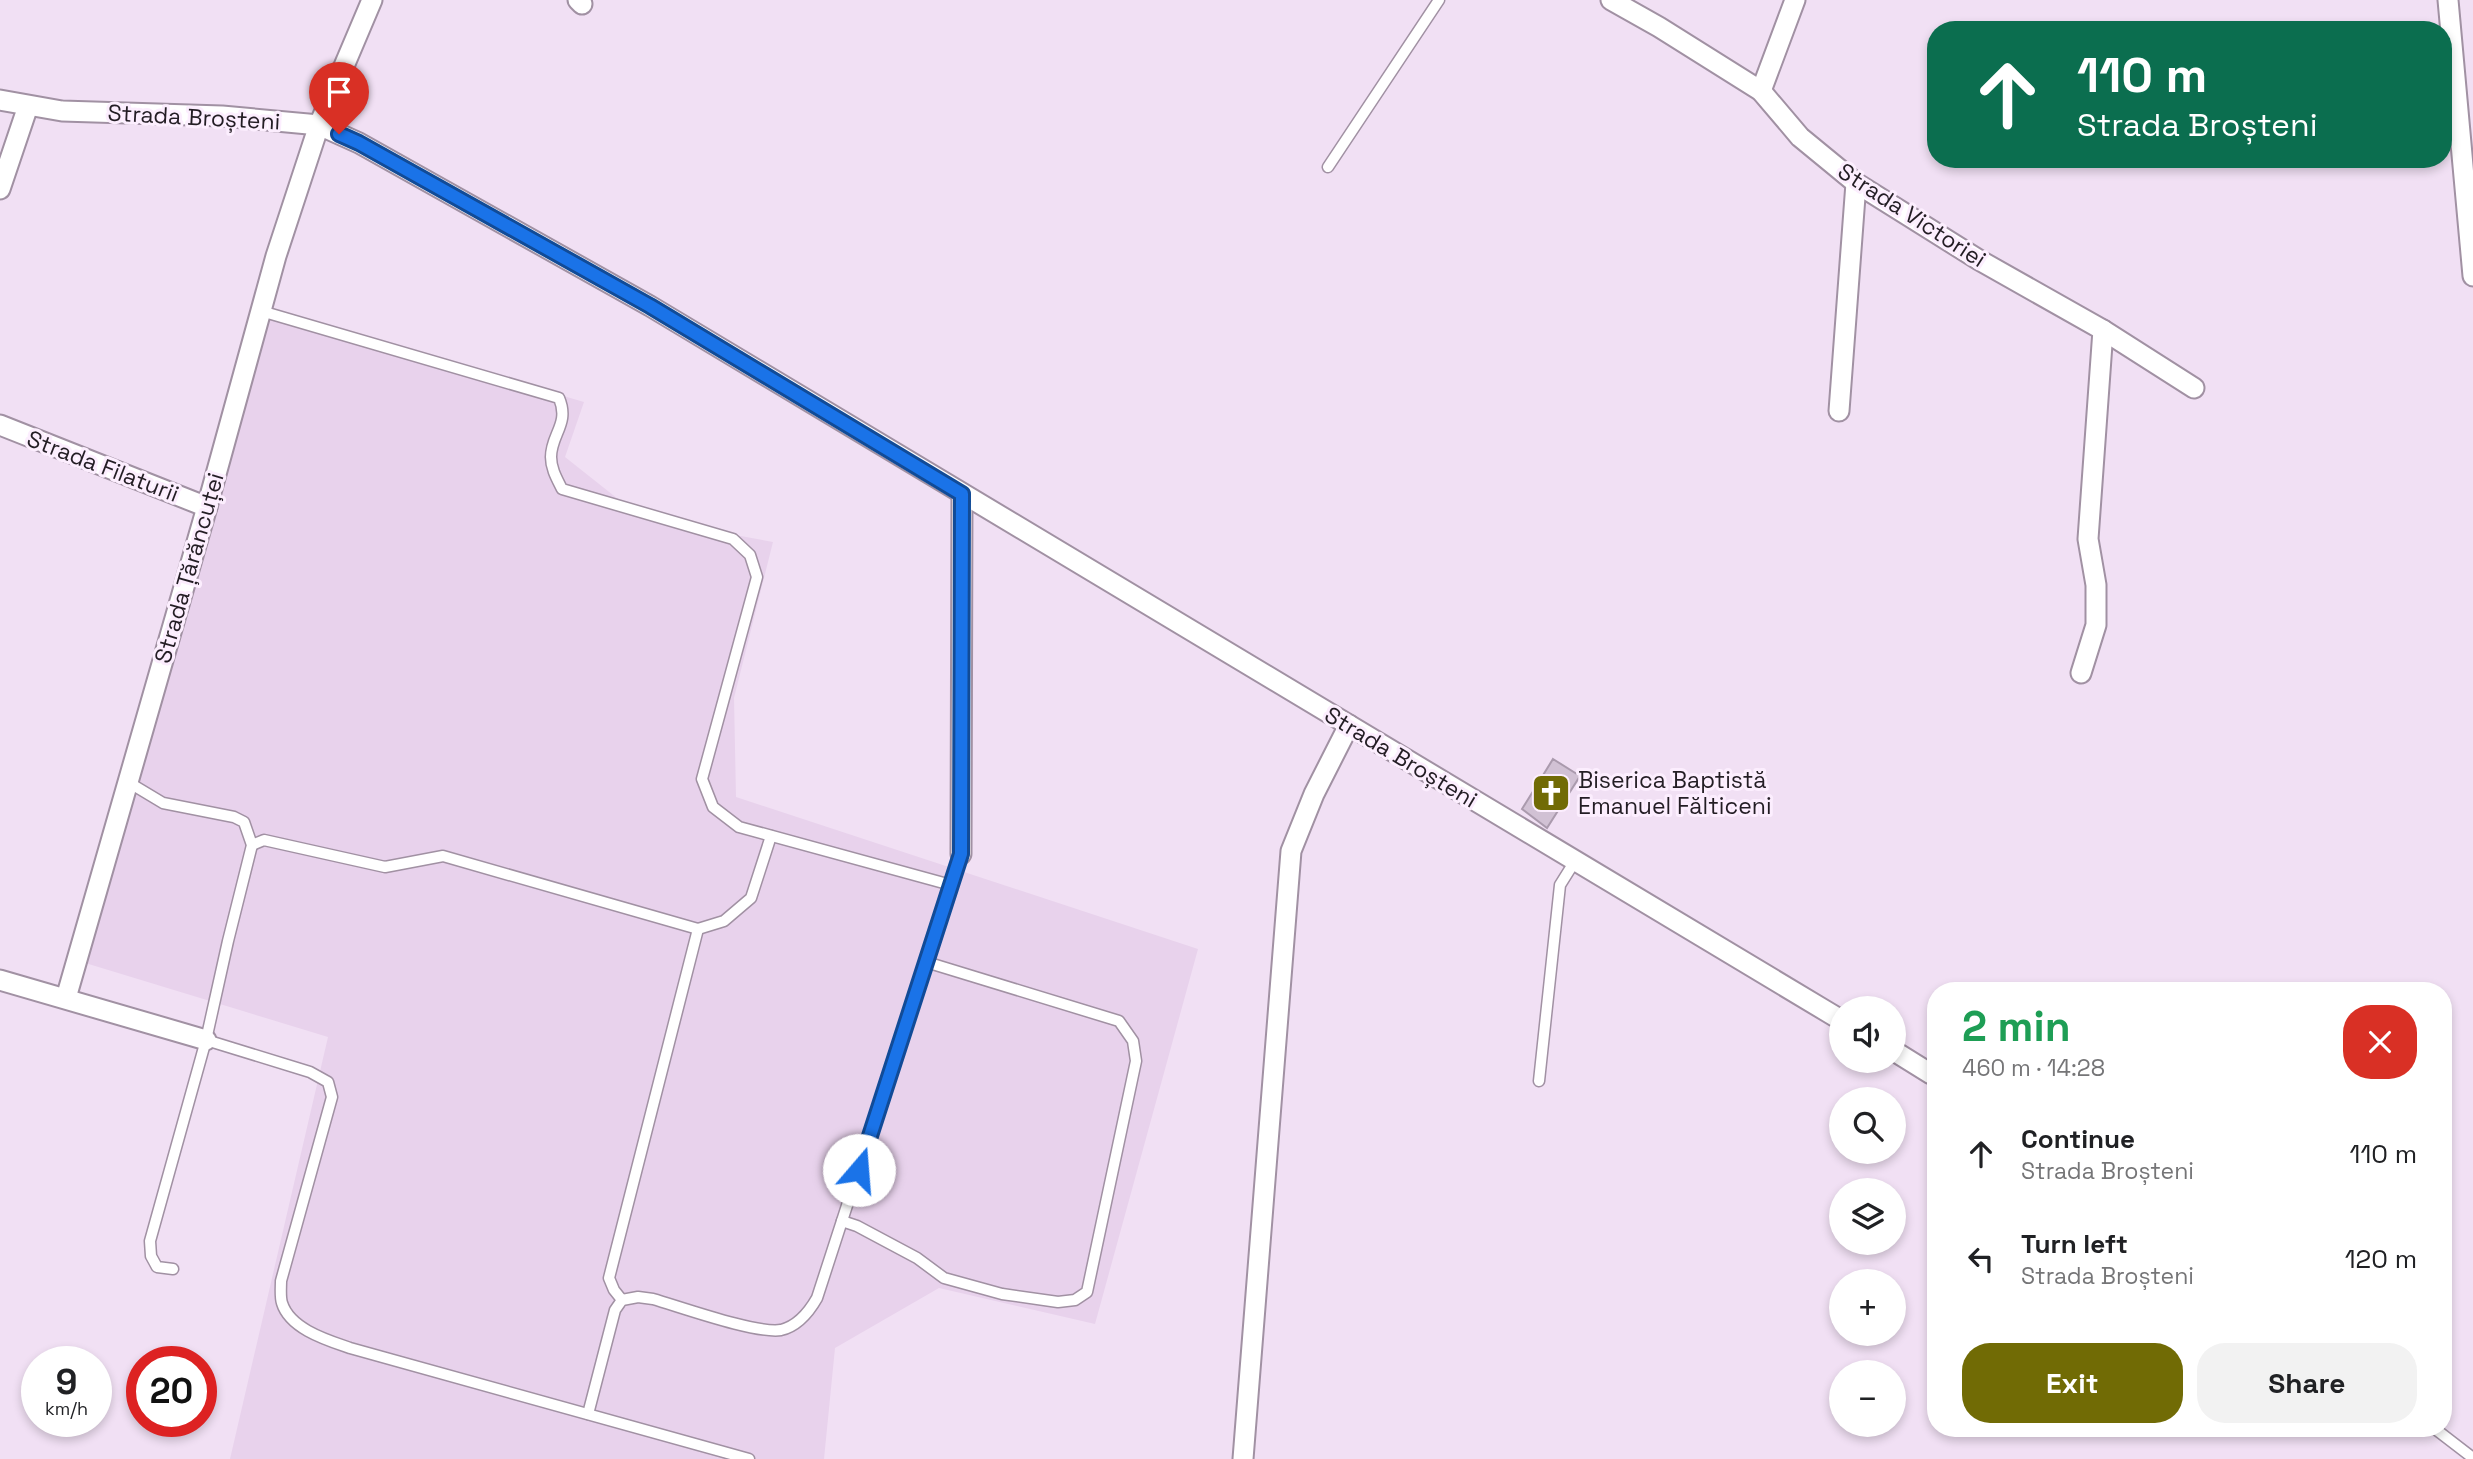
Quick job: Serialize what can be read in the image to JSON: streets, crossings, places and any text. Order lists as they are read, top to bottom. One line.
{"streets":{"street":["Strada Broșteni","Strada Victoriei","Strada Filaturii","Strada Țărăncuței"]},"crossings":[["Strada Broșteni","Strada Țărăncuței"],["Strada Filaturii","Strada Țărăncuței"]],"places":{"church":["Biserica Baptistă Emanuel Fălticeni"]},"page":{"turn":["110 m","Strada Broșteni"],"heading":["2 min","460 m · 14:28"],"map_buttons":["+","−"],"list":[{"name":"Continue","note":"Strada Broșteni","value":"110 m"},{"name":"Turn left","note":"Strada Broșteni","value":"120 m"}],"buttons":["Exit","Share"],"speed":"9 km/h","limit":"20"}}
